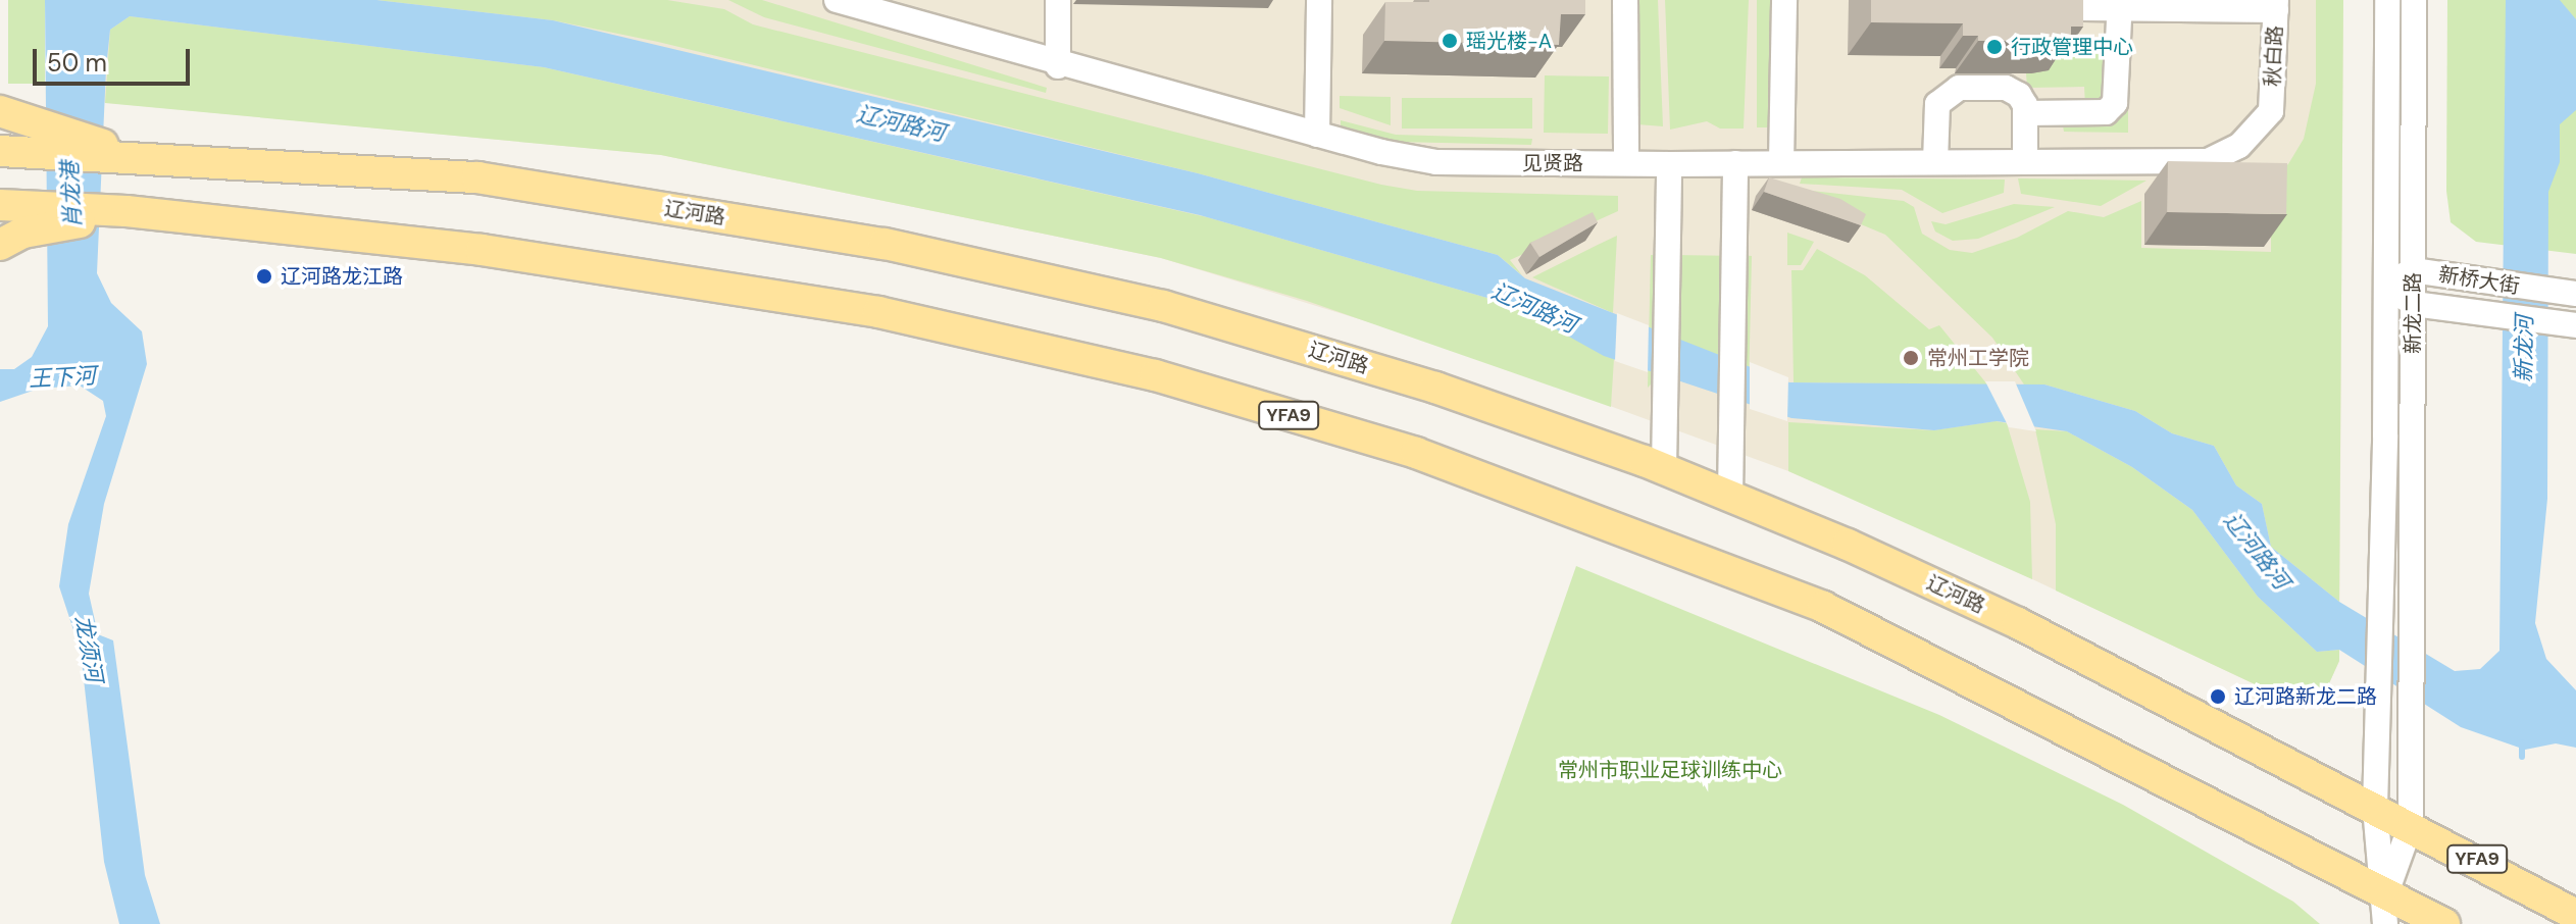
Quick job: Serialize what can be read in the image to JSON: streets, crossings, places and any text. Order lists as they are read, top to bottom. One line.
{"streets":{"main road":["辽河路","YFA9"],"street":["秋白路","见贤路","新桥大街","新龙二路"]},"crossings":[["秋白路","见贤路"],["辽河路","新龙二路"],["新桥大街","新龙二路"],["新龙二路","YFA9"]],"water":["辽河路河","肖龙港","新龙河","王下河","龙须河"],"parks":["常州市职业足球训练中心"],"places":["瑶光楼-A","行政管理中心","辽河路龙江路","常州工学院","辽河路新龙二路"],"scale_bar":"50 m"}
